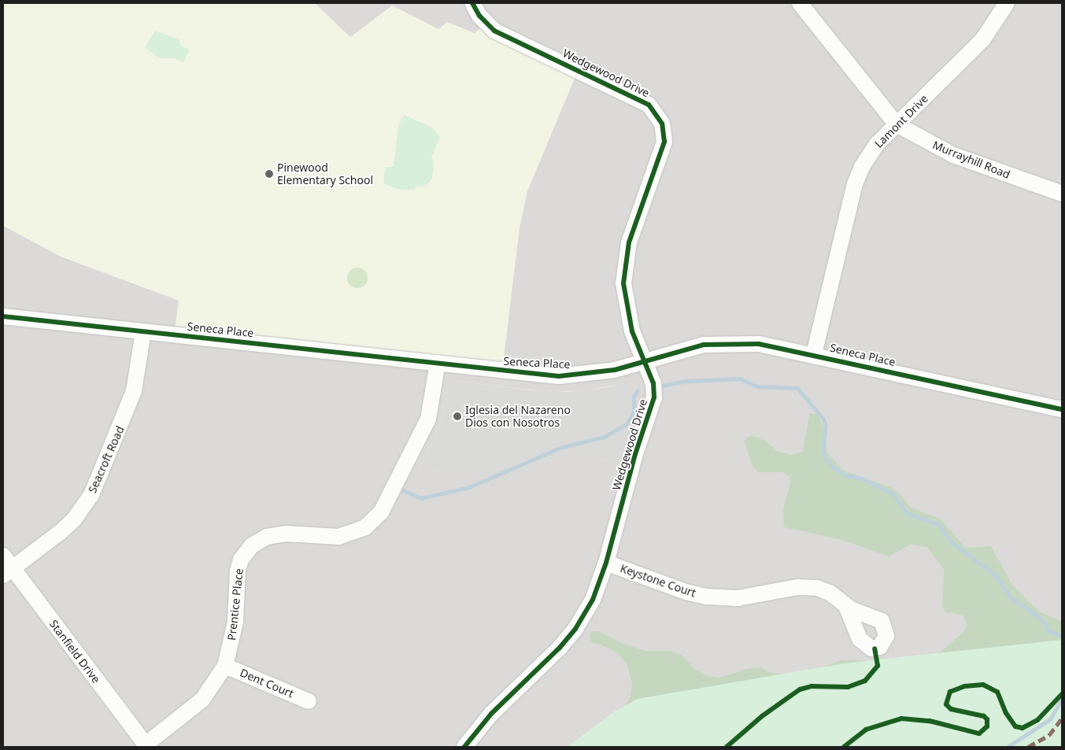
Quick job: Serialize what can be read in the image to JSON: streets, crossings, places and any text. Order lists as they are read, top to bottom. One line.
{"streets":{"street":["Wedgewood Drive","Lamont Drive","Murrayhill Road","Seneca Place","Seacroft Road","Keystone Court","Prentice Place","Stanfield Drive","Dent Court"]},"crossings":[["Wedgewood Drive","Seneca Place"],["Wedgewood Drive","Keystone Court"],["Lamont Drive","Murrayhill Road"],["Lamont Drive","Seneca Place"],["Seneca Place","Seacroft Road"],["Seneca Place","Prentice Place"],["Seacroft Road","Stanfield Drive"],["Prentice Place","Stanfield Drive"],["Prentice Place","Dent Court"]],"places":["Pinewood Elementary School","Iglesia del Nazareno Dios con Nosotros"]}
